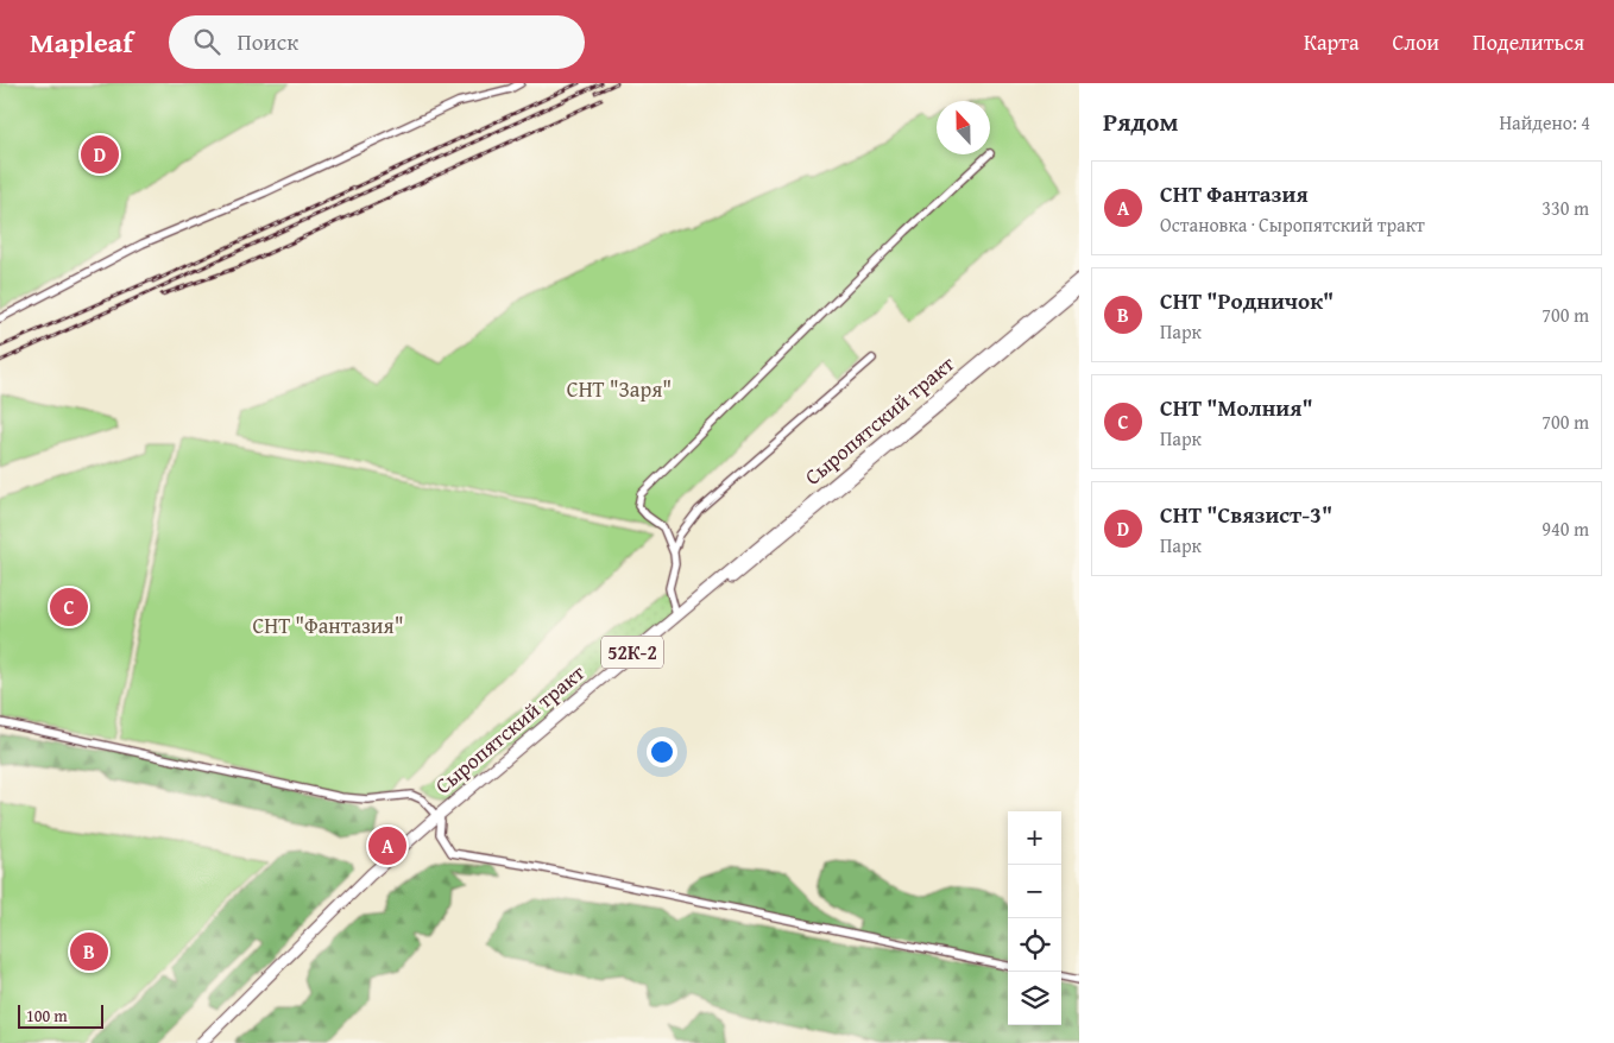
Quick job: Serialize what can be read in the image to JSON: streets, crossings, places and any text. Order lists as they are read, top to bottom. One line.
{"streets":{"main road":["Сыропятский тракт","52К-2"]},"parks":["СНТ \"Заря\"","СНТ \"Фантазия\""],"scale_bar":"100 m","north":"top","page":{"header":"Mapleaf","search":"Поиск","nav":["Карта","Слои","Поделиться"],"heading":["Рядом","Найдено: 4"],"pins":["D","C","A","B"],"list":[{"mark":"A","name":"СНТ Фантазия","note":"Остановка · Сыропятский тракт","value":"330 m"},{"mark":"B","name":"СНТ \"Родничок\"","note":"Парк","value":"700 m"},{"mark":"C","name":"СНТ \"Молния\"","note":"Парк","value":"700 m"},{"mark":"D","name":"СНТ \"Связист-3\"","note":"Парк","value":"940 m"}],"map_buttons":["+","−"],"scale":"100 m"}}
